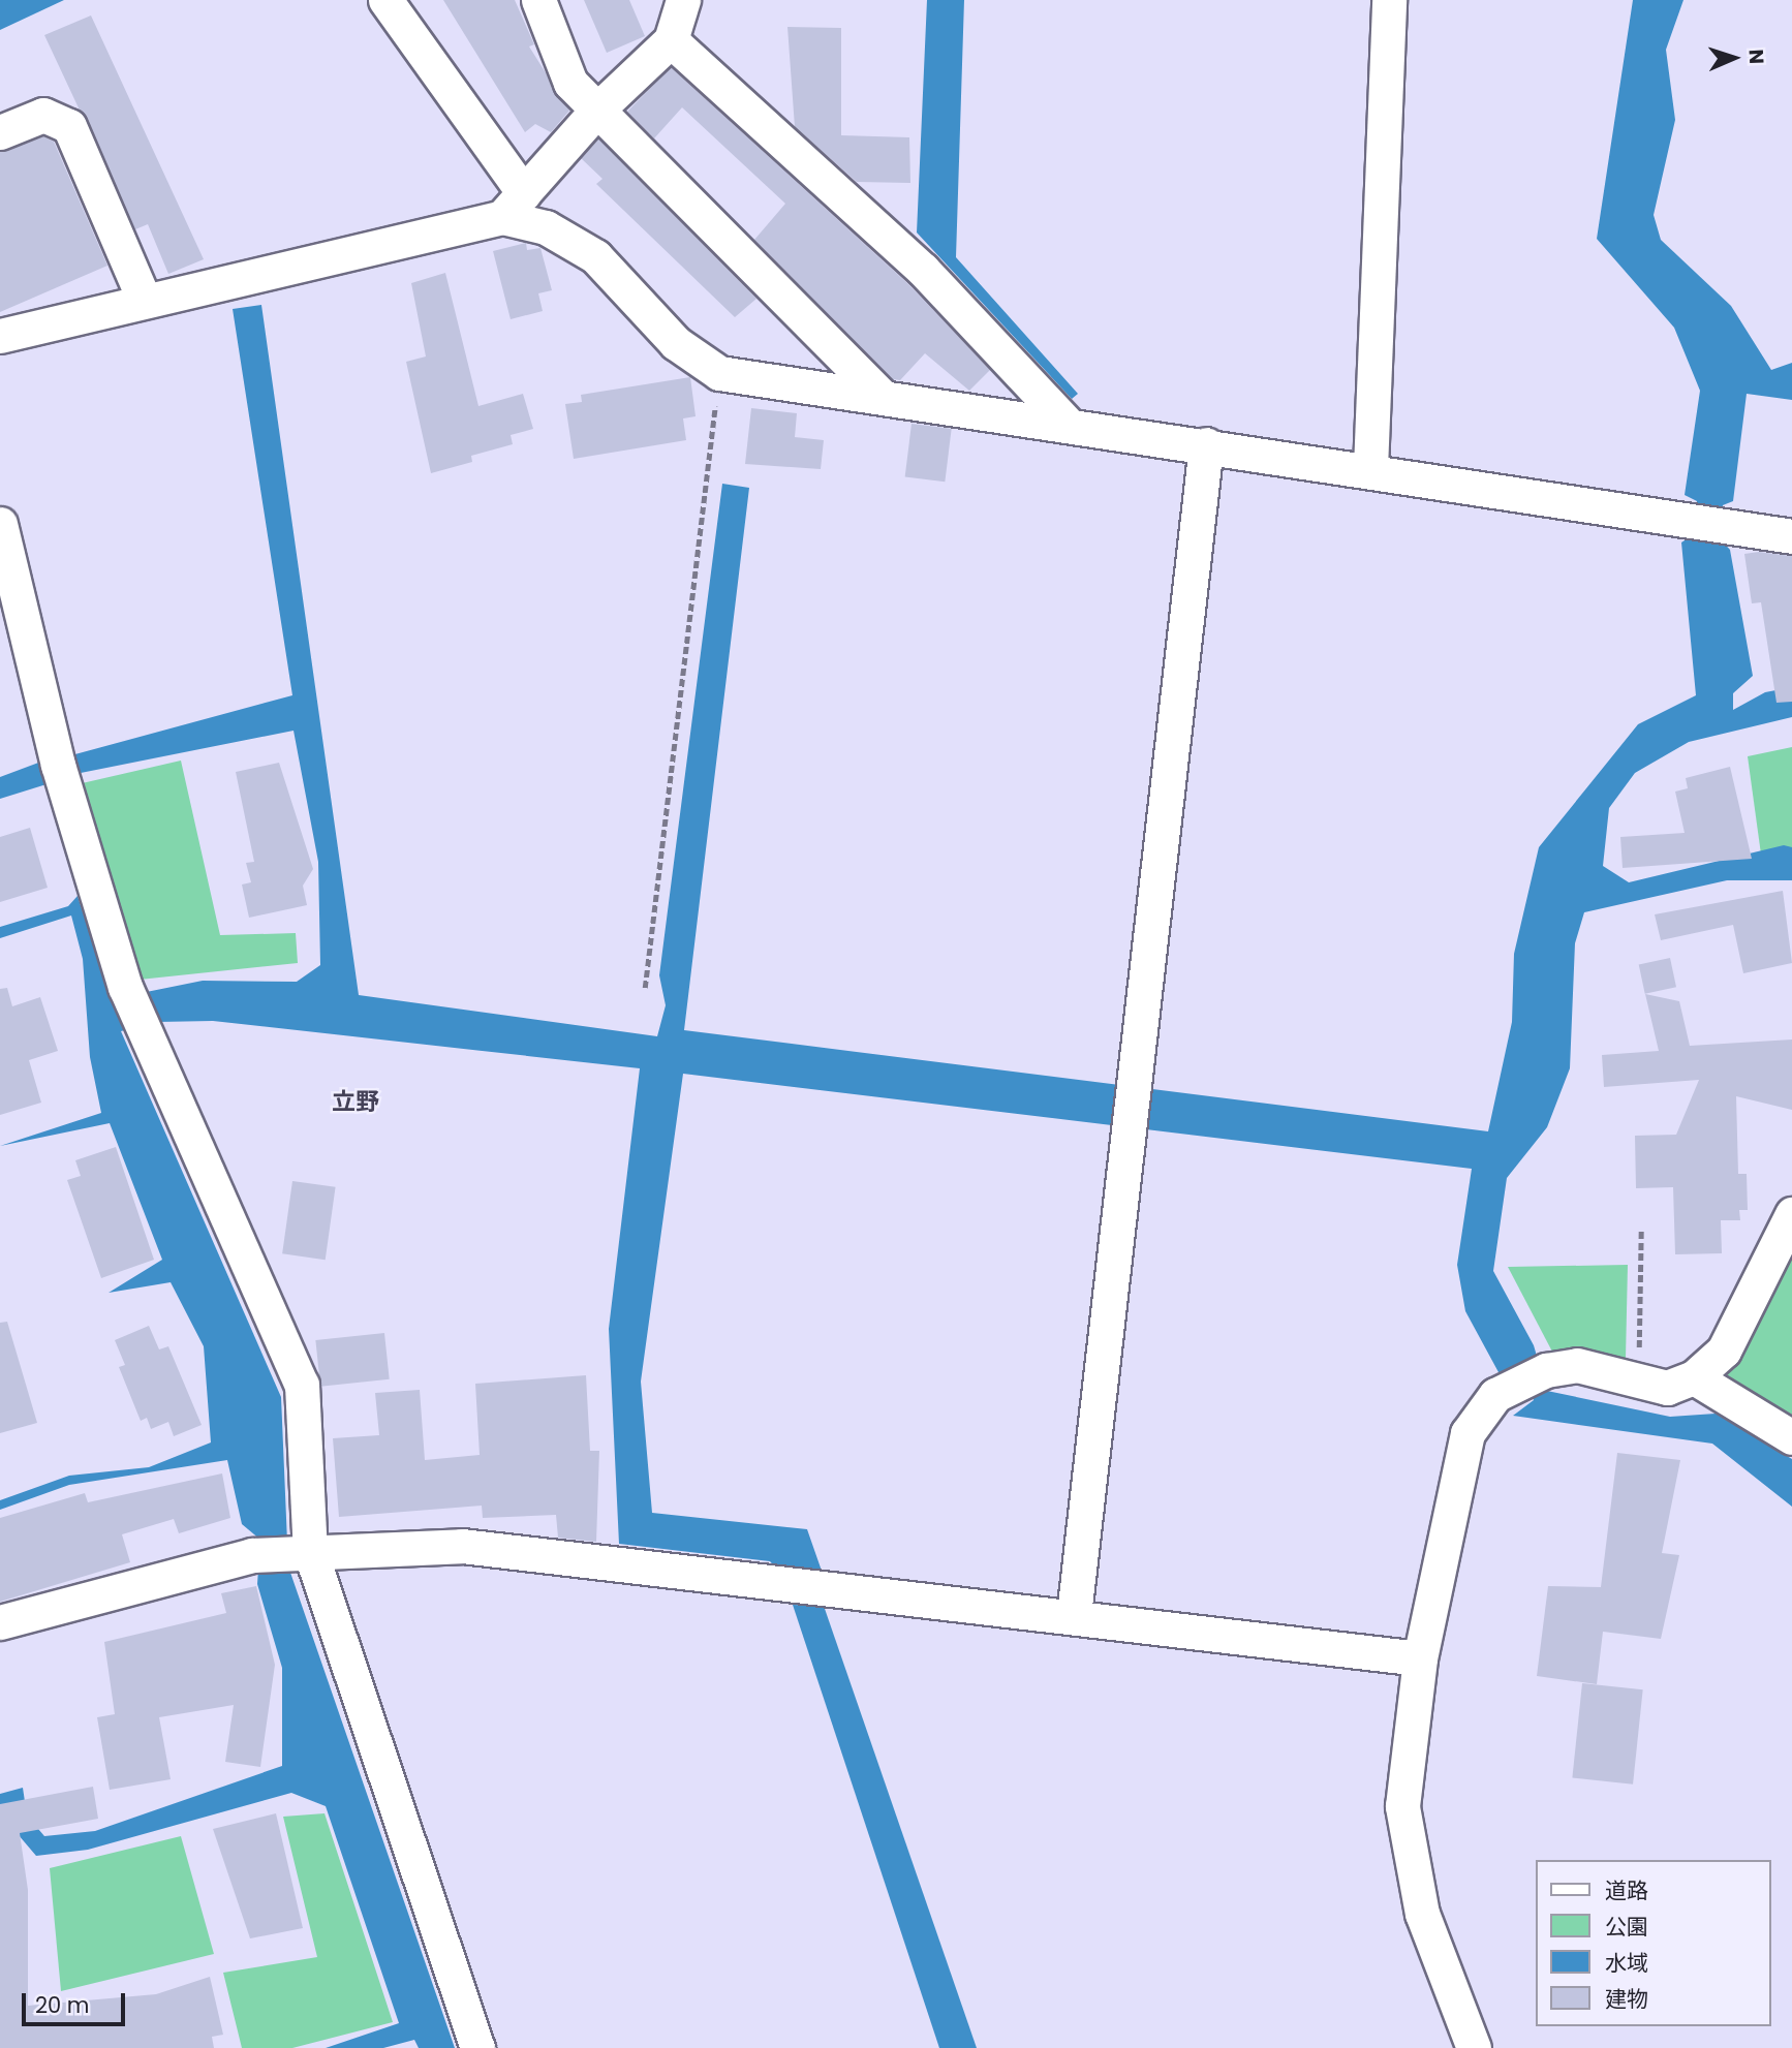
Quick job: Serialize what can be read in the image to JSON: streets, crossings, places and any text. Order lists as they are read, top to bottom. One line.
{"districts":["立野"],"legend":["道路","公園","水域","建物"],"scale_bar":"20 m","north":"right"}
